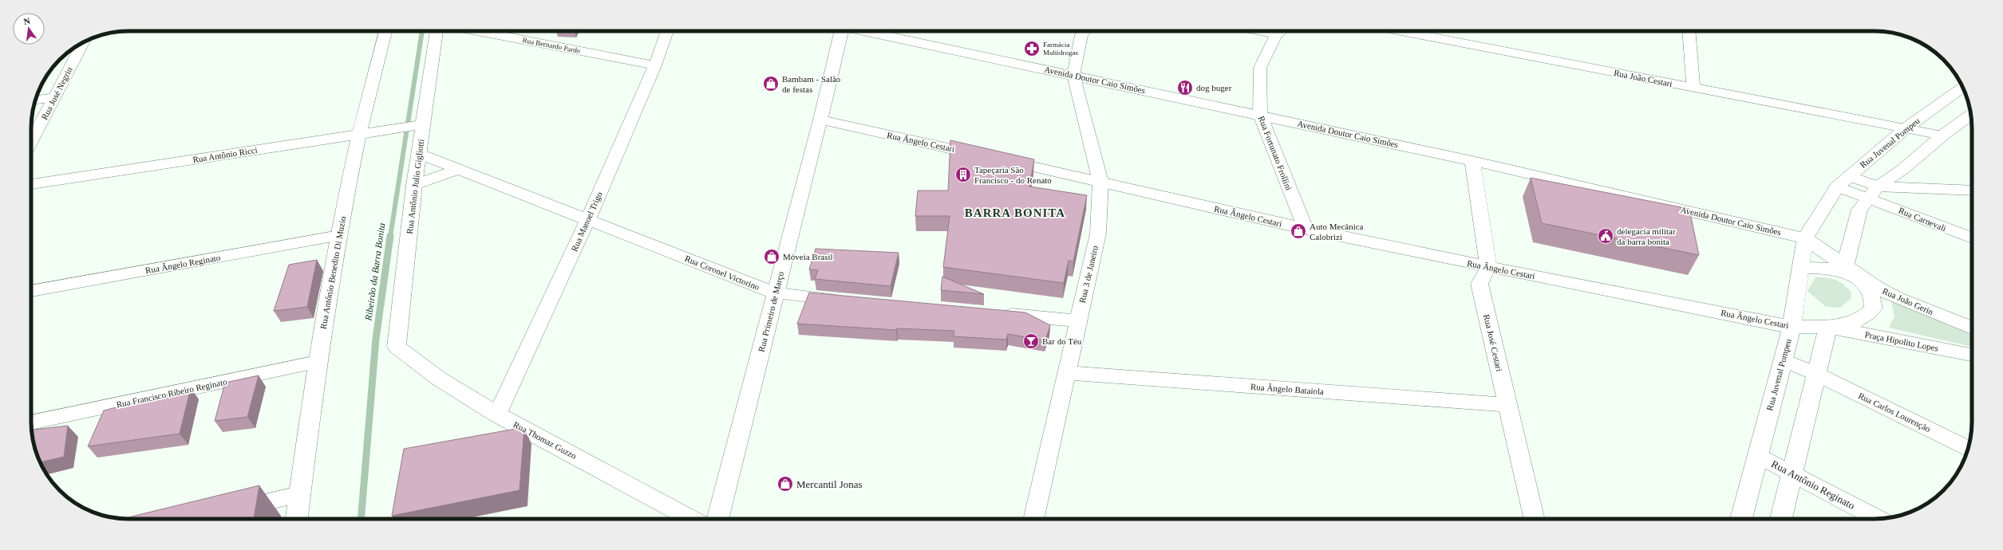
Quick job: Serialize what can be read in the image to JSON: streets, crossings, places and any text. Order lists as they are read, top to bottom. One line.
{"streets":{"street":["Rua Bernardo Pardo","Rua João Cestari","Avenida Doutor Caio Simões","Rua José Negrin","Rua Ângelo Cestari","Rua Juvenal Pompeu","Rua Fortunato Frollini","Rua Antônio Ricci","Rua Antônio Julio Gigliotti","Rua Carnevali","Rua Manoel Trigo","Rua Ângelo Reginato","Rua Antônio Benedito Di Muzio","Rua Coronel Victorino","Rua 3 de Janeiro","Rua João Gerin","Rua Primeiro de Março","Praça Hipolito Lopes","Rua José Cestari","Rua Ângelo Bataiola","Rua Francisco Ribeiro Reginato","Rua Carlos Lourenção","Rua Thomaz Guzzo","Rua Antônio Reginato"]},"crossings":[["Rua Bernardo Pardo","Rua Manoel Trigo"],["Rua João Cestari","Rua Juvenal Pompeu"],["Avenida Doutor Caio Simões","Rua Juvenal Pompeu"],["Avenida Doutor Caio Simões","Rua Fortunato Frollini"],["Avenida Doutor Caio Simões","Rua 3 de Janeiro"],["Avenida Doutor Caio Simões","Rua João Gerin"],["Rua Ângelo Cestari","Rua Juvenal Pompeu"],["Rua Ângelo Cestari","Rua Fortunato Frollini"],["Rua Ângelo Cestari","Rua 3 de Janeiro"],["Rua Ângelo Cestari","Rua Primeiro de Março"],["Rua Ângelo Cestari","Praça Hipolito Lopes"],["Rua Ângelo Cestari","Rua José Cestari"],["Rua Juvenal Pompeu","Rua Carlos Lourenção"],["Rua Juvenal Pompeu","Rua Antônio Reginato"],["Rua Antônio Ricci","Rua Antônio Julio Gigliotti"],["Rua Antônio Ricci","Rua Antônio Benedito Di Muzio"],["Rua Antônio Julio Gigliotti","Rua Coronel Victorino"],["Rua Antônio Julio Gigliotti","Rua Thomaz Guzzo"],["Rua Manoel Trigo","Rua Coronel Victorino"],["Rua Manoel Trigo","Rua Thomaz Guzzo"],["Rua Ângelo Reginato","Rua Antônio Benedito Di Muzio"],["Rua Antônio Benedito Di Muzio","Rua Francisco Ribeiro Reginato"],["Rua Coronel Victorino","Rua Primeiro de Março"],["Rua 3 de Janeiro","Rua Ângelo Bataiola"],["Rua José Cestari","Rua Ângelo Bataiola"]],"districts":["BARRA BONITA"],"water":["Ribeirão da Barra Bonita"],"places":{"pharmacy":["Farmácia Multidrogas"],"shop":["Bambam - Salão de festas","Auto Mecânica Calobrizi","Móveia Brasil","Mercantil Jonas"],"restaurant":["dog buger"],"building":["Tapeçaria São Francisco - do Renato"],"public building":["delegacia militar da barra bonita"],"bar":["Bar do Téu"]},"north":"top"}
